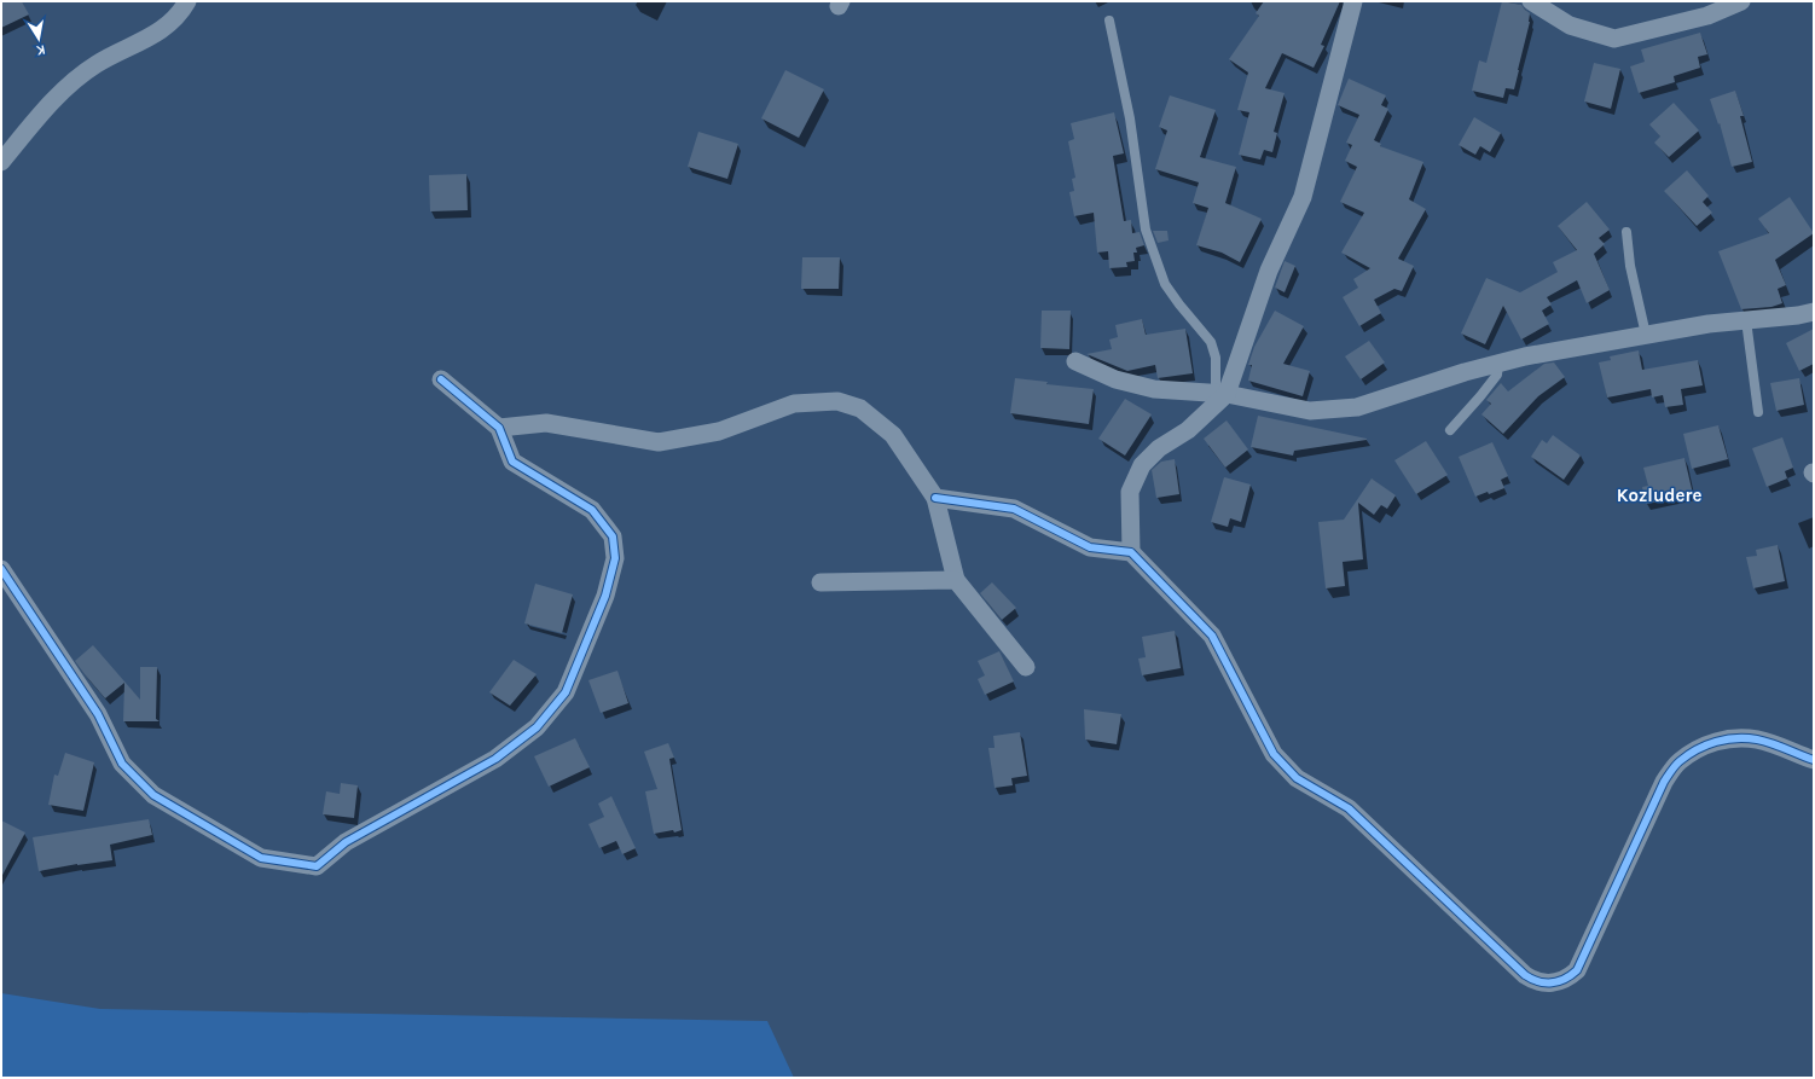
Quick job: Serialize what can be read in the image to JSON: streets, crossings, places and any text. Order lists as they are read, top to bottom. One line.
{"districts":["Kozludere"],"north":"bottom"}
